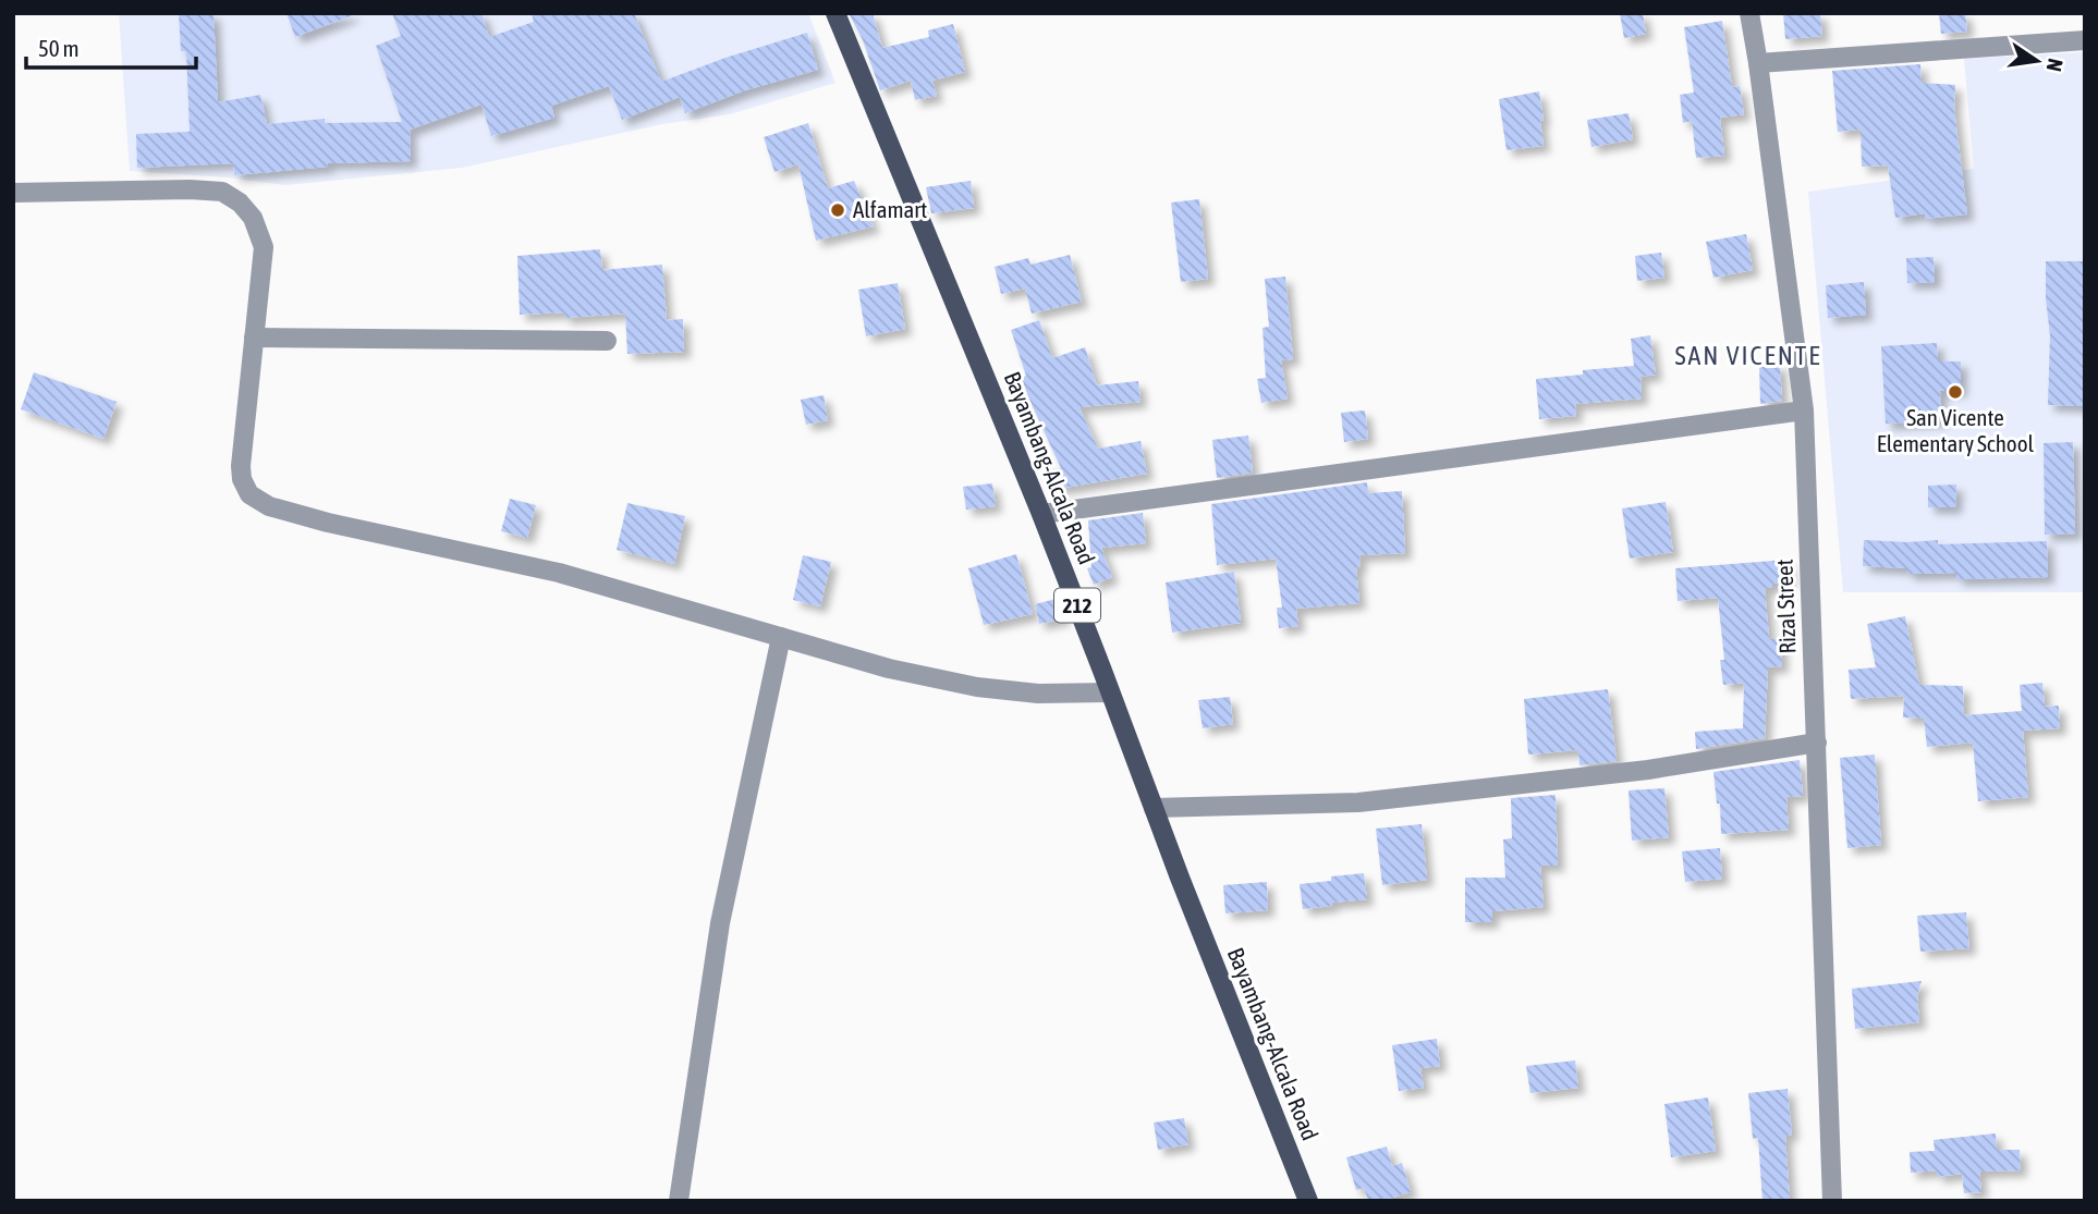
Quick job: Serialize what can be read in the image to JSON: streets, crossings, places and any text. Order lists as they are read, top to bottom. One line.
{"streets":{"main road":["Bayambang-Alcala Road","212"],"street":["Rizal Street"]},"districts":["SAN VICENTE"],"places":["Alfamart","San Vicente Elementary School"],"scale_bar":"50 m","north":"right"}
